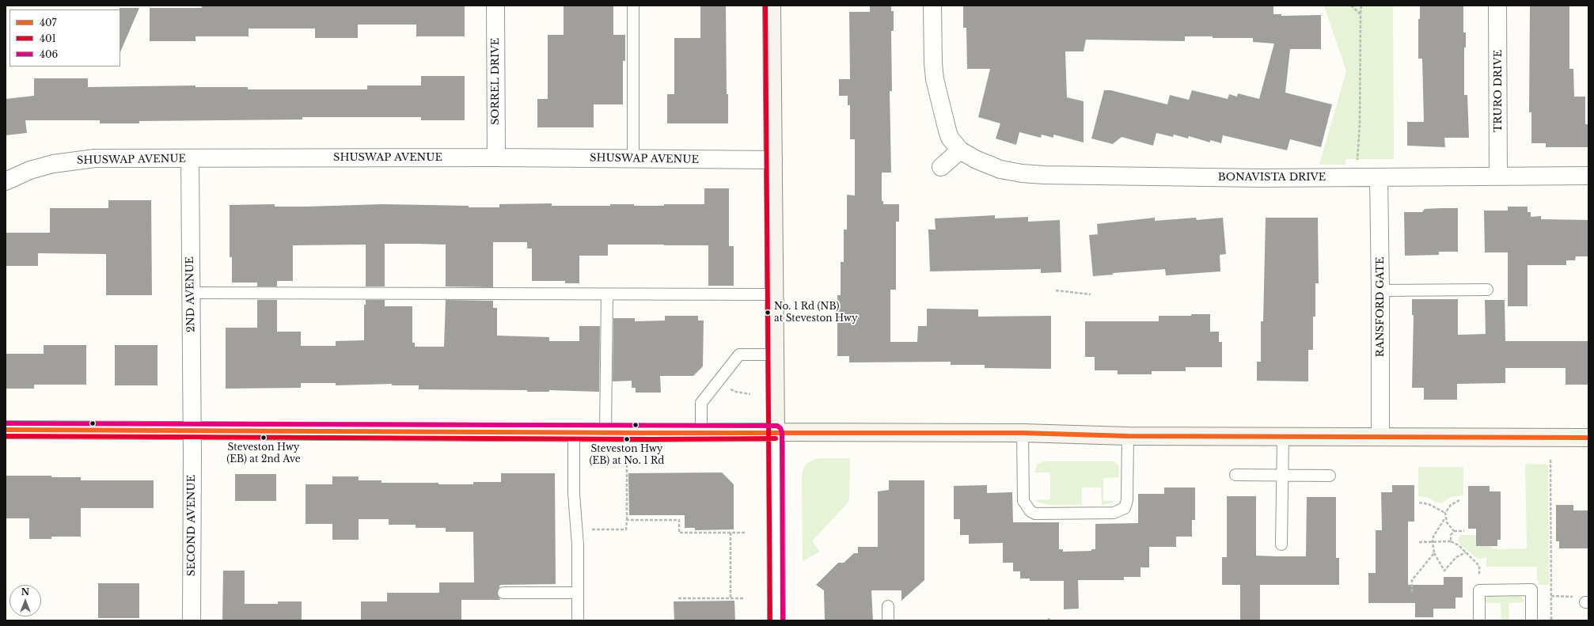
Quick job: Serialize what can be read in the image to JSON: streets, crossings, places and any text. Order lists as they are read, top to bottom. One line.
{"streets":{"street":["SORREL DRIVE","TRURO DRIVE","SHUSWAP AVENUE","BONAVISTA DRIVE","2ND AVENUE","RANSFORD GATE","SECOND AVENUE"]},"crossings":[["SORREL DRIVE","SHUSWAP AVENUE"],["TRURO DRIVE","BONAVISTA DRIVE"],["SHUSWAP AVENUE","2ND AVENUE"],["BONAVISTA DRIVE","RANSFORD GATE"],["2ND AVENUE","SECOND AVENUE"]],"places":["No. 1 Rd (NB) at Steveston Hwy","Steveston Hwy (EB) at 2nd Ave","Steveston Hwy (EB) at No. 1 Rd"],"lines":["transit line 401","transit line 406","transit line 407"],"legend":["407","401","406"],"north":"top"}
